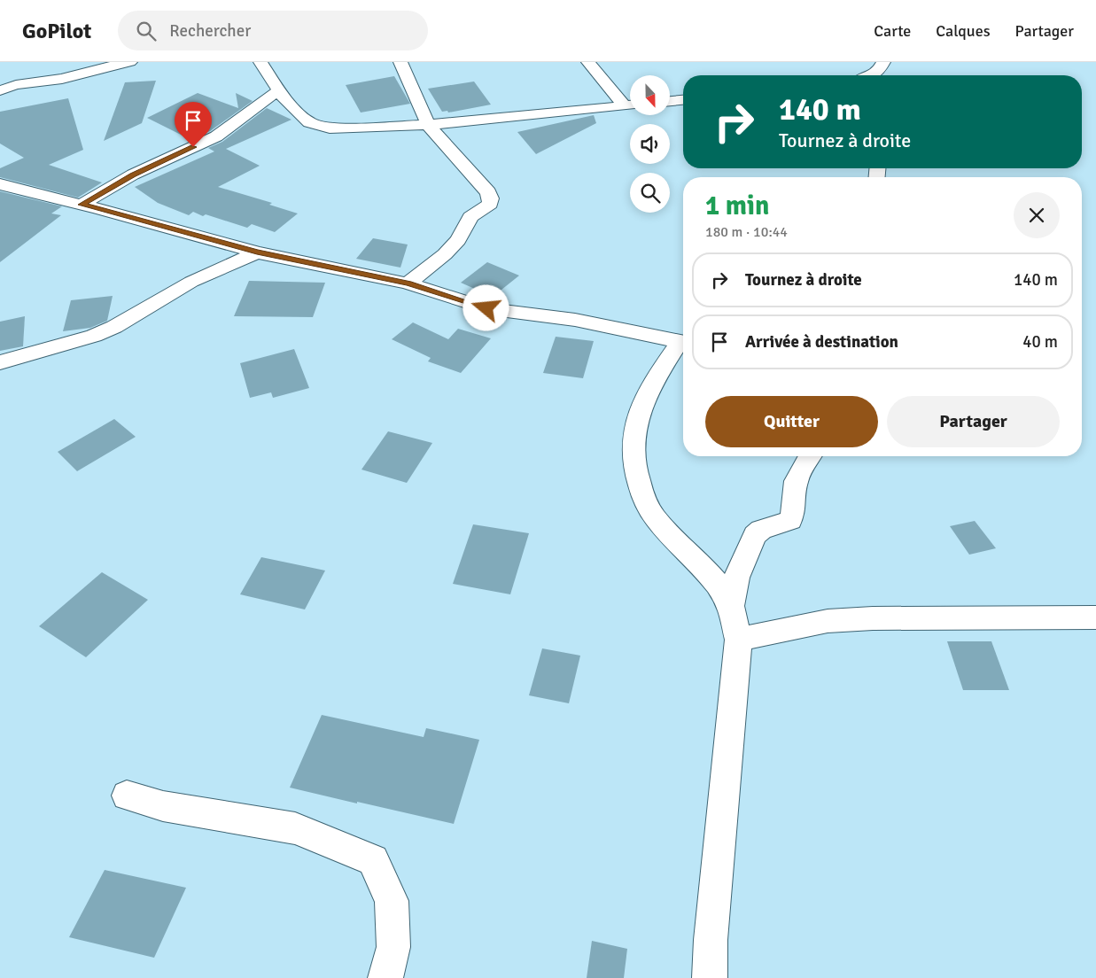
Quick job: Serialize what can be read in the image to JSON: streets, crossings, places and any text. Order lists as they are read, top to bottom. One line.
{"north":"bottom","page":{"header":"GoPilot","search":"Rechercher","nav":["Carte","Calques","Partager"],"turn":["140 m","Tournez à droite"],"heading":["1 min","180 m · 10:44"],"list":[{"name":"Tournez à droite","value":"140 m"},{"name":"Arrivée à destination","value":"40 m"}],"buttons":["Quitter","Partager"]}}
